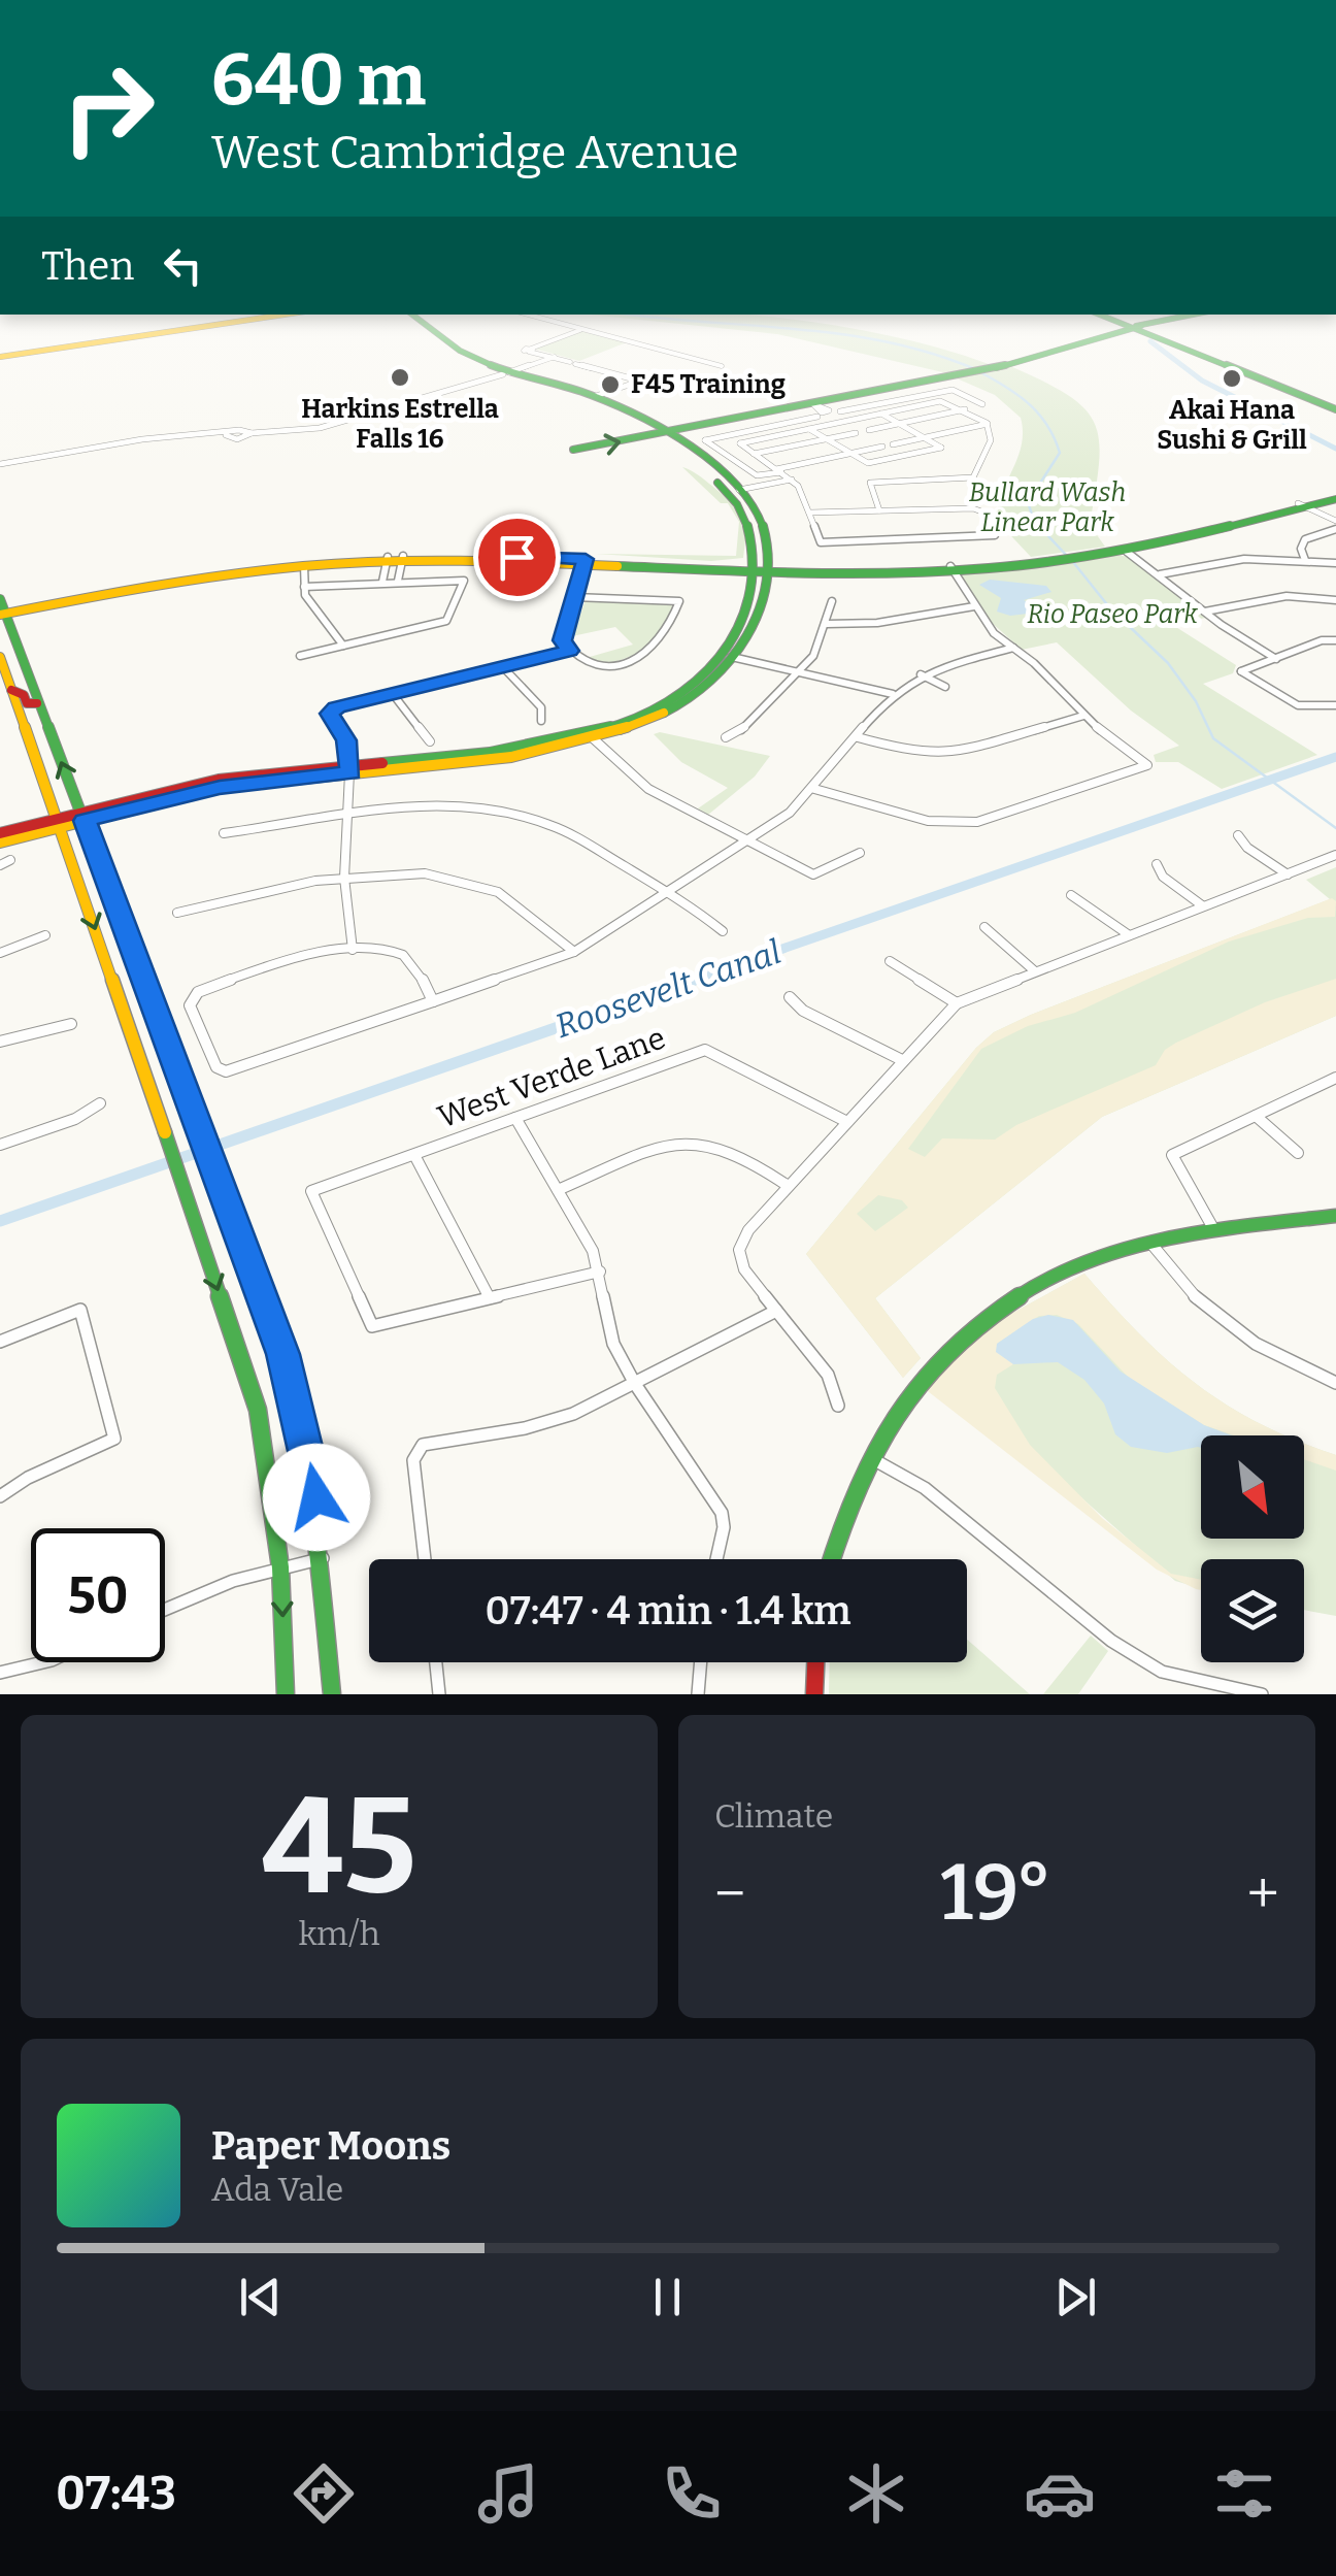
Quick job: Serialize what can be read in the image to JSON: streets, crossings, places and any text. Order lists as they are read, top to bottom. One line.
{"streets":{"street":["West Verde Lane"]},"water":["Roosevelt Canal"],"parks":["Bullard Wash Linear Park","Rio Paseo Park"],"places":["Harkins Estrella Falls 16","Akai Hana Sushi & Grill","F45 Training"],"north":"bottom right","page":{"turn":["640 m","West Cambridge Avenue"],"then":"Then","limit":"50","trip":"07:47 · 4 min · 1.4 km","tile":[["45","km/h"],"Climate"],"heat":["−","19°","+"],"song":["Paper Moons","Ada Vale"],"tabs":"07:43"}}
